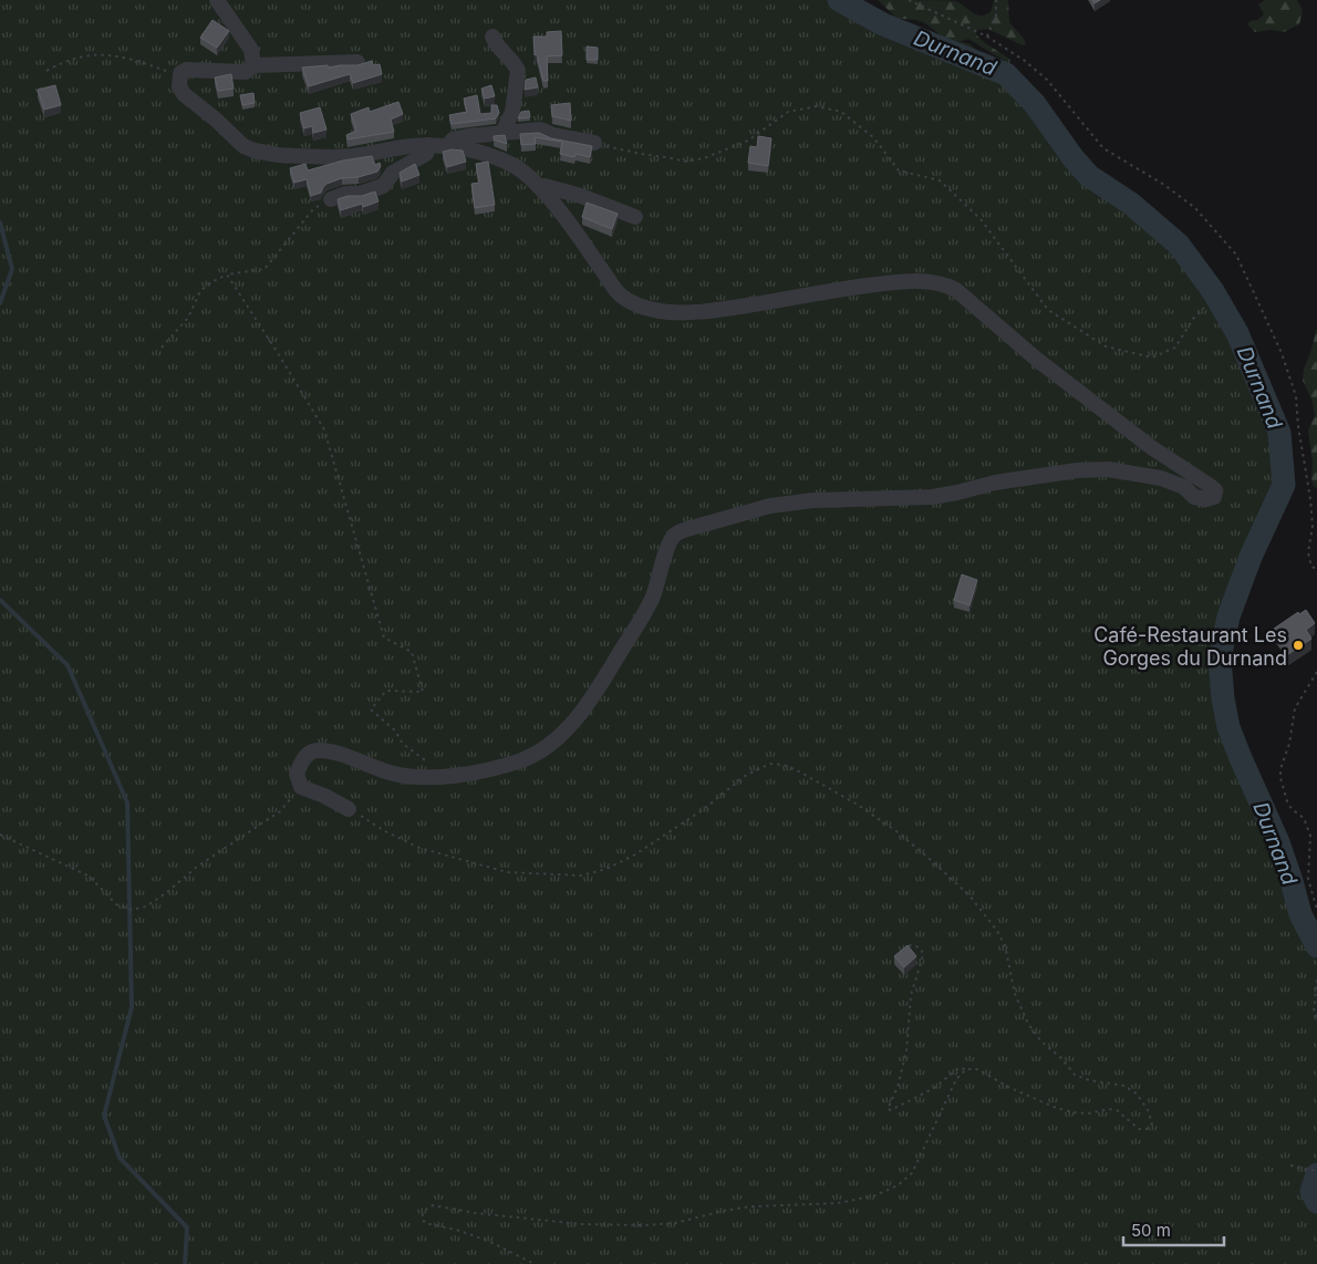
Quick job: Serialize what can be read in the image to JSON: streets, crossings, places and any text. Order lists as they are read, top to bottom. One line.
{"water":["Durnand"],"places":["Café-Restaurant Les Gorges du Durnand"],"scale_bar":"50 m"}
